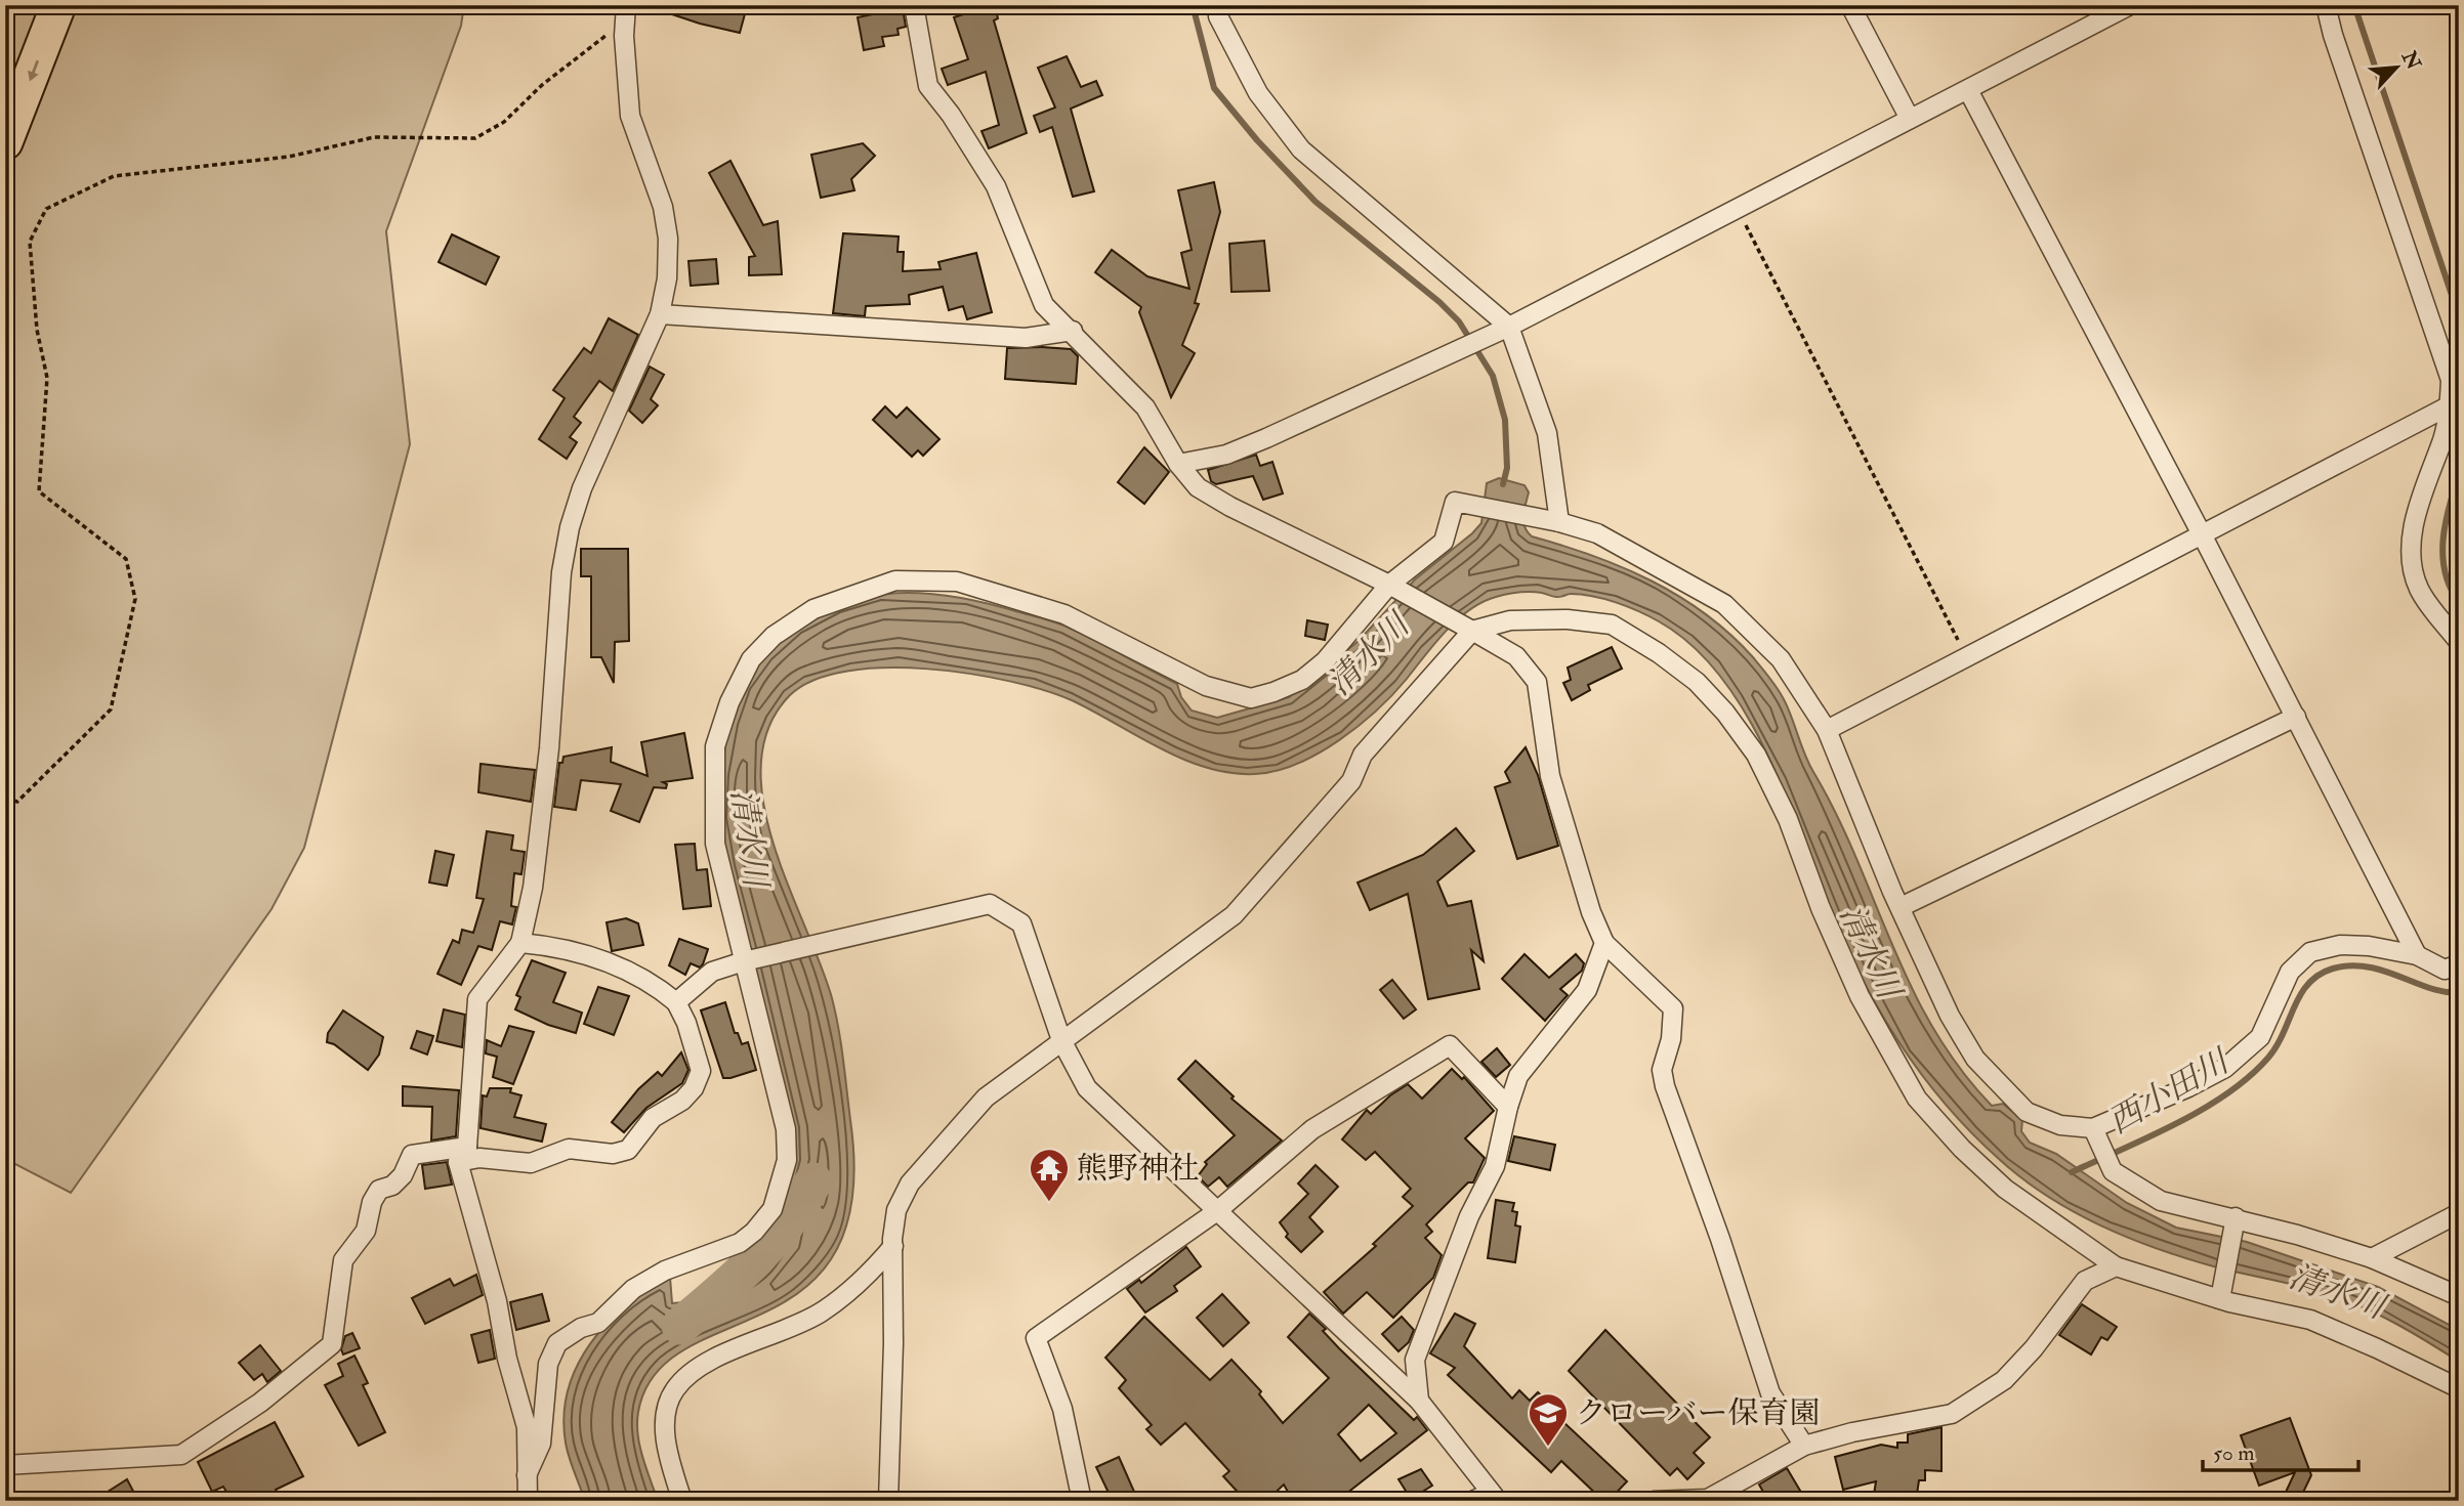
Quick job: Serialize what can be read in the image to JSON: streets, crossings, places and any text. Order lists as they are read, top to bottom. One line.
{"water":["清水川","西小田川"],"places":{"temple":["熊野神社"],"school or university":["クローバー保育園"]},"scale_bar":"50 m","north":"top right"}
